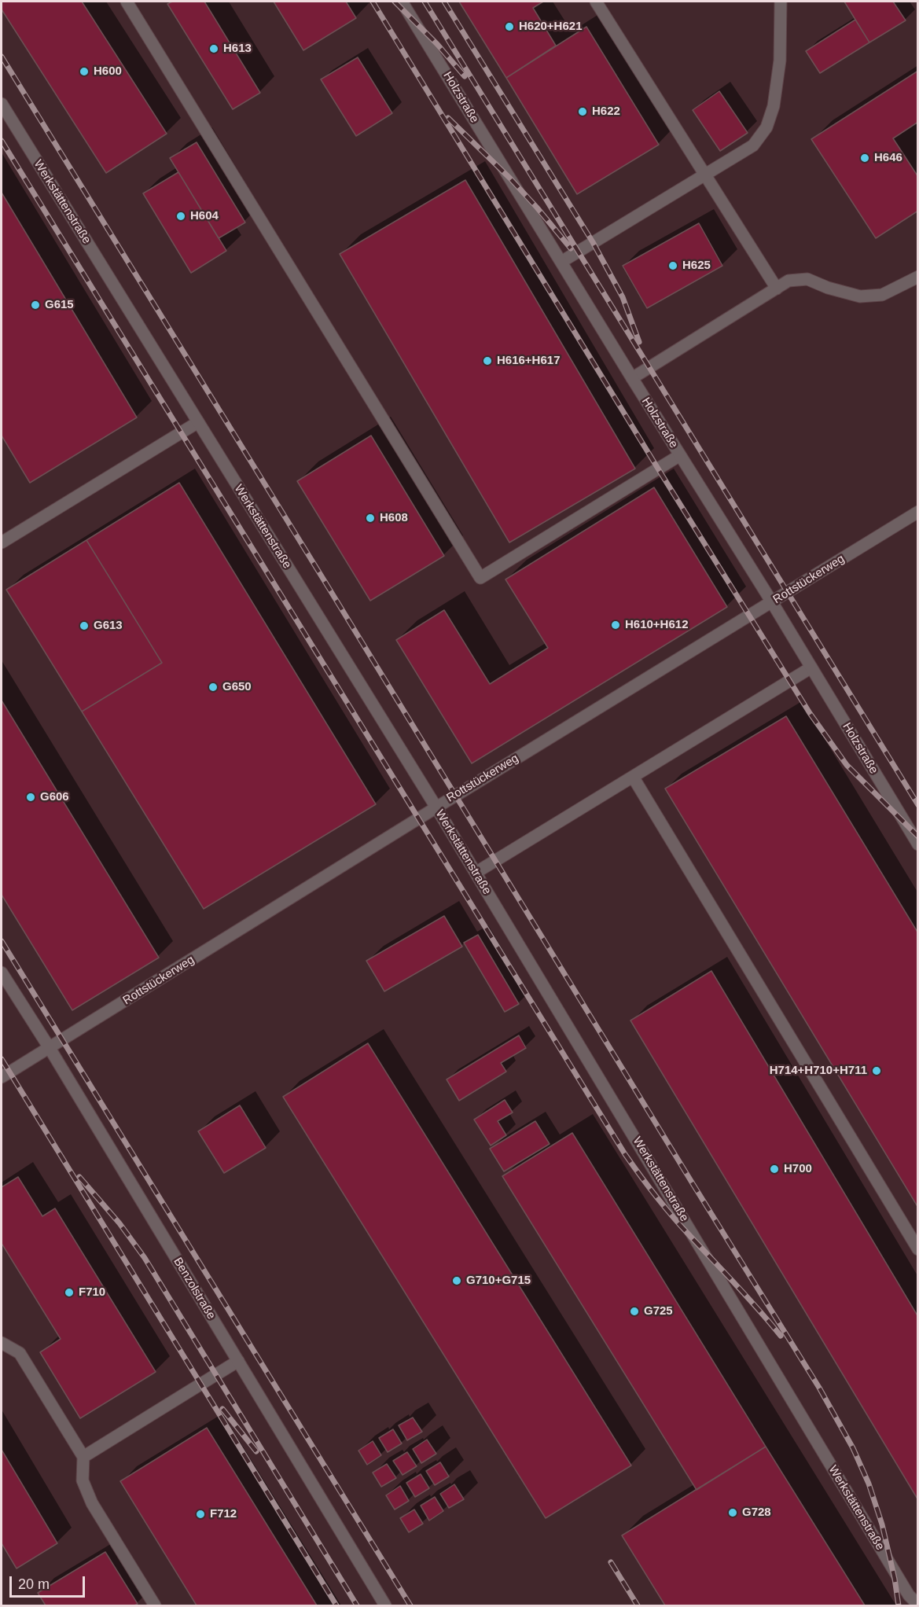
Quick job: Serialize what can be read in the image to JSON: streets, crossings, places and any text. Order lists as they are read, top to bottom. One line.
{"streets":{"street":["Holzstraße","Werkstättenstraße","Rottstückerweg","Benzolstraße"]},"crossings":[["Holzstraße","Rottstückerweg"],["Werkstättenstraße","Rottstückerweg"],["Rottstückerweg","Benzolstraße"]],"places":["H620+H621","H613","H600","H622","H646","H604","H625","G615","H616+H617","H608","H610+H612","G613","G650","G606","H714+H710+H711","H700","G710+G715","F710","G725","G728","F712"],"scale_bar":"20 m"}
